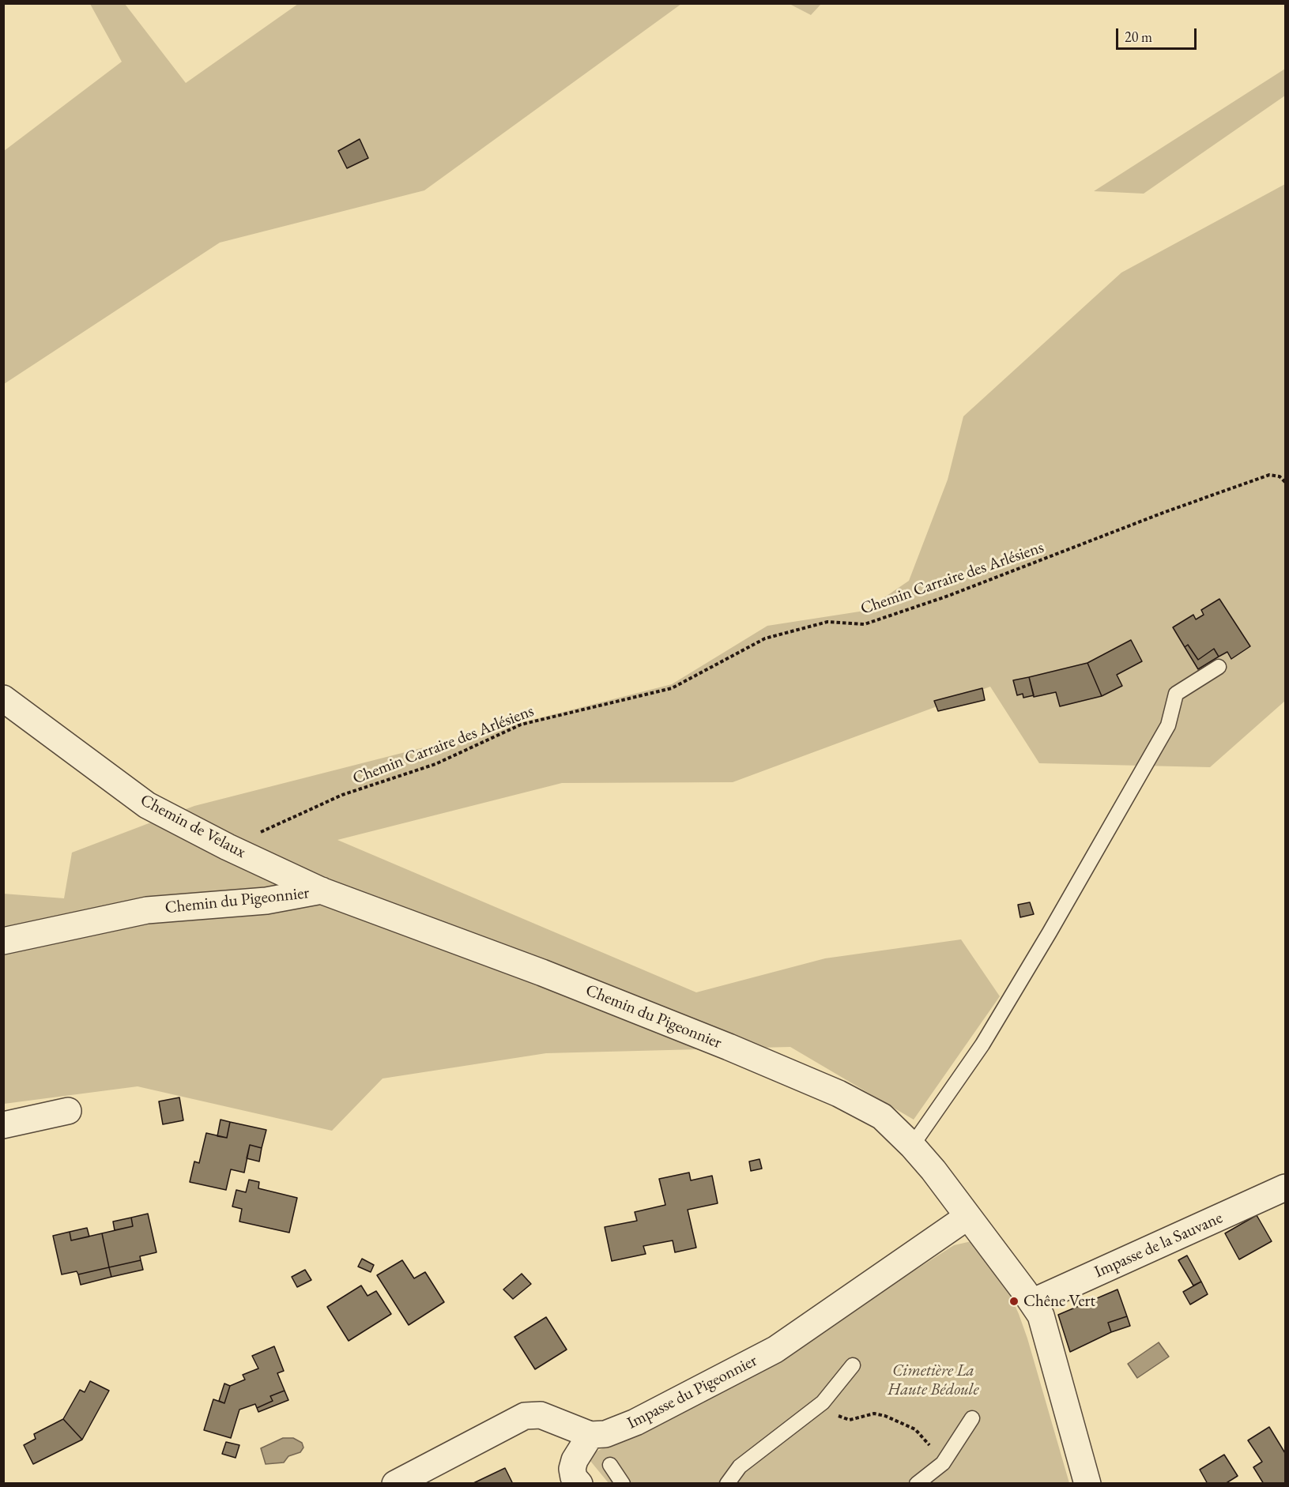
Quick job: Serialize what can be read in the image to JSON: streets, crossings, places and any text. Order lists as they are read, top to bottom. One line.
{"streets":{"street":["Chemin de Velaux","Chemin du Pigeonnier","Impasse de la Sauvane","Impasse du Pigeonnier"],"path":["Chemin Carraire des Arlésiens"]},"crossings":[["Chemin Carraire des Arlésiens","Chemin de Velaux"],["Chemin de Velaux","Chemin du Pigeonnier"],["Chemin du Pigeonnier","Impasse de la Sauvane"],["Chemin du Pigeonnier","Impasse du Pigeonnier"]],"parks":["Cimetière La Haute Bédoule"],"places":["Chêne Vert"],"scale_bar":"20 m"}
